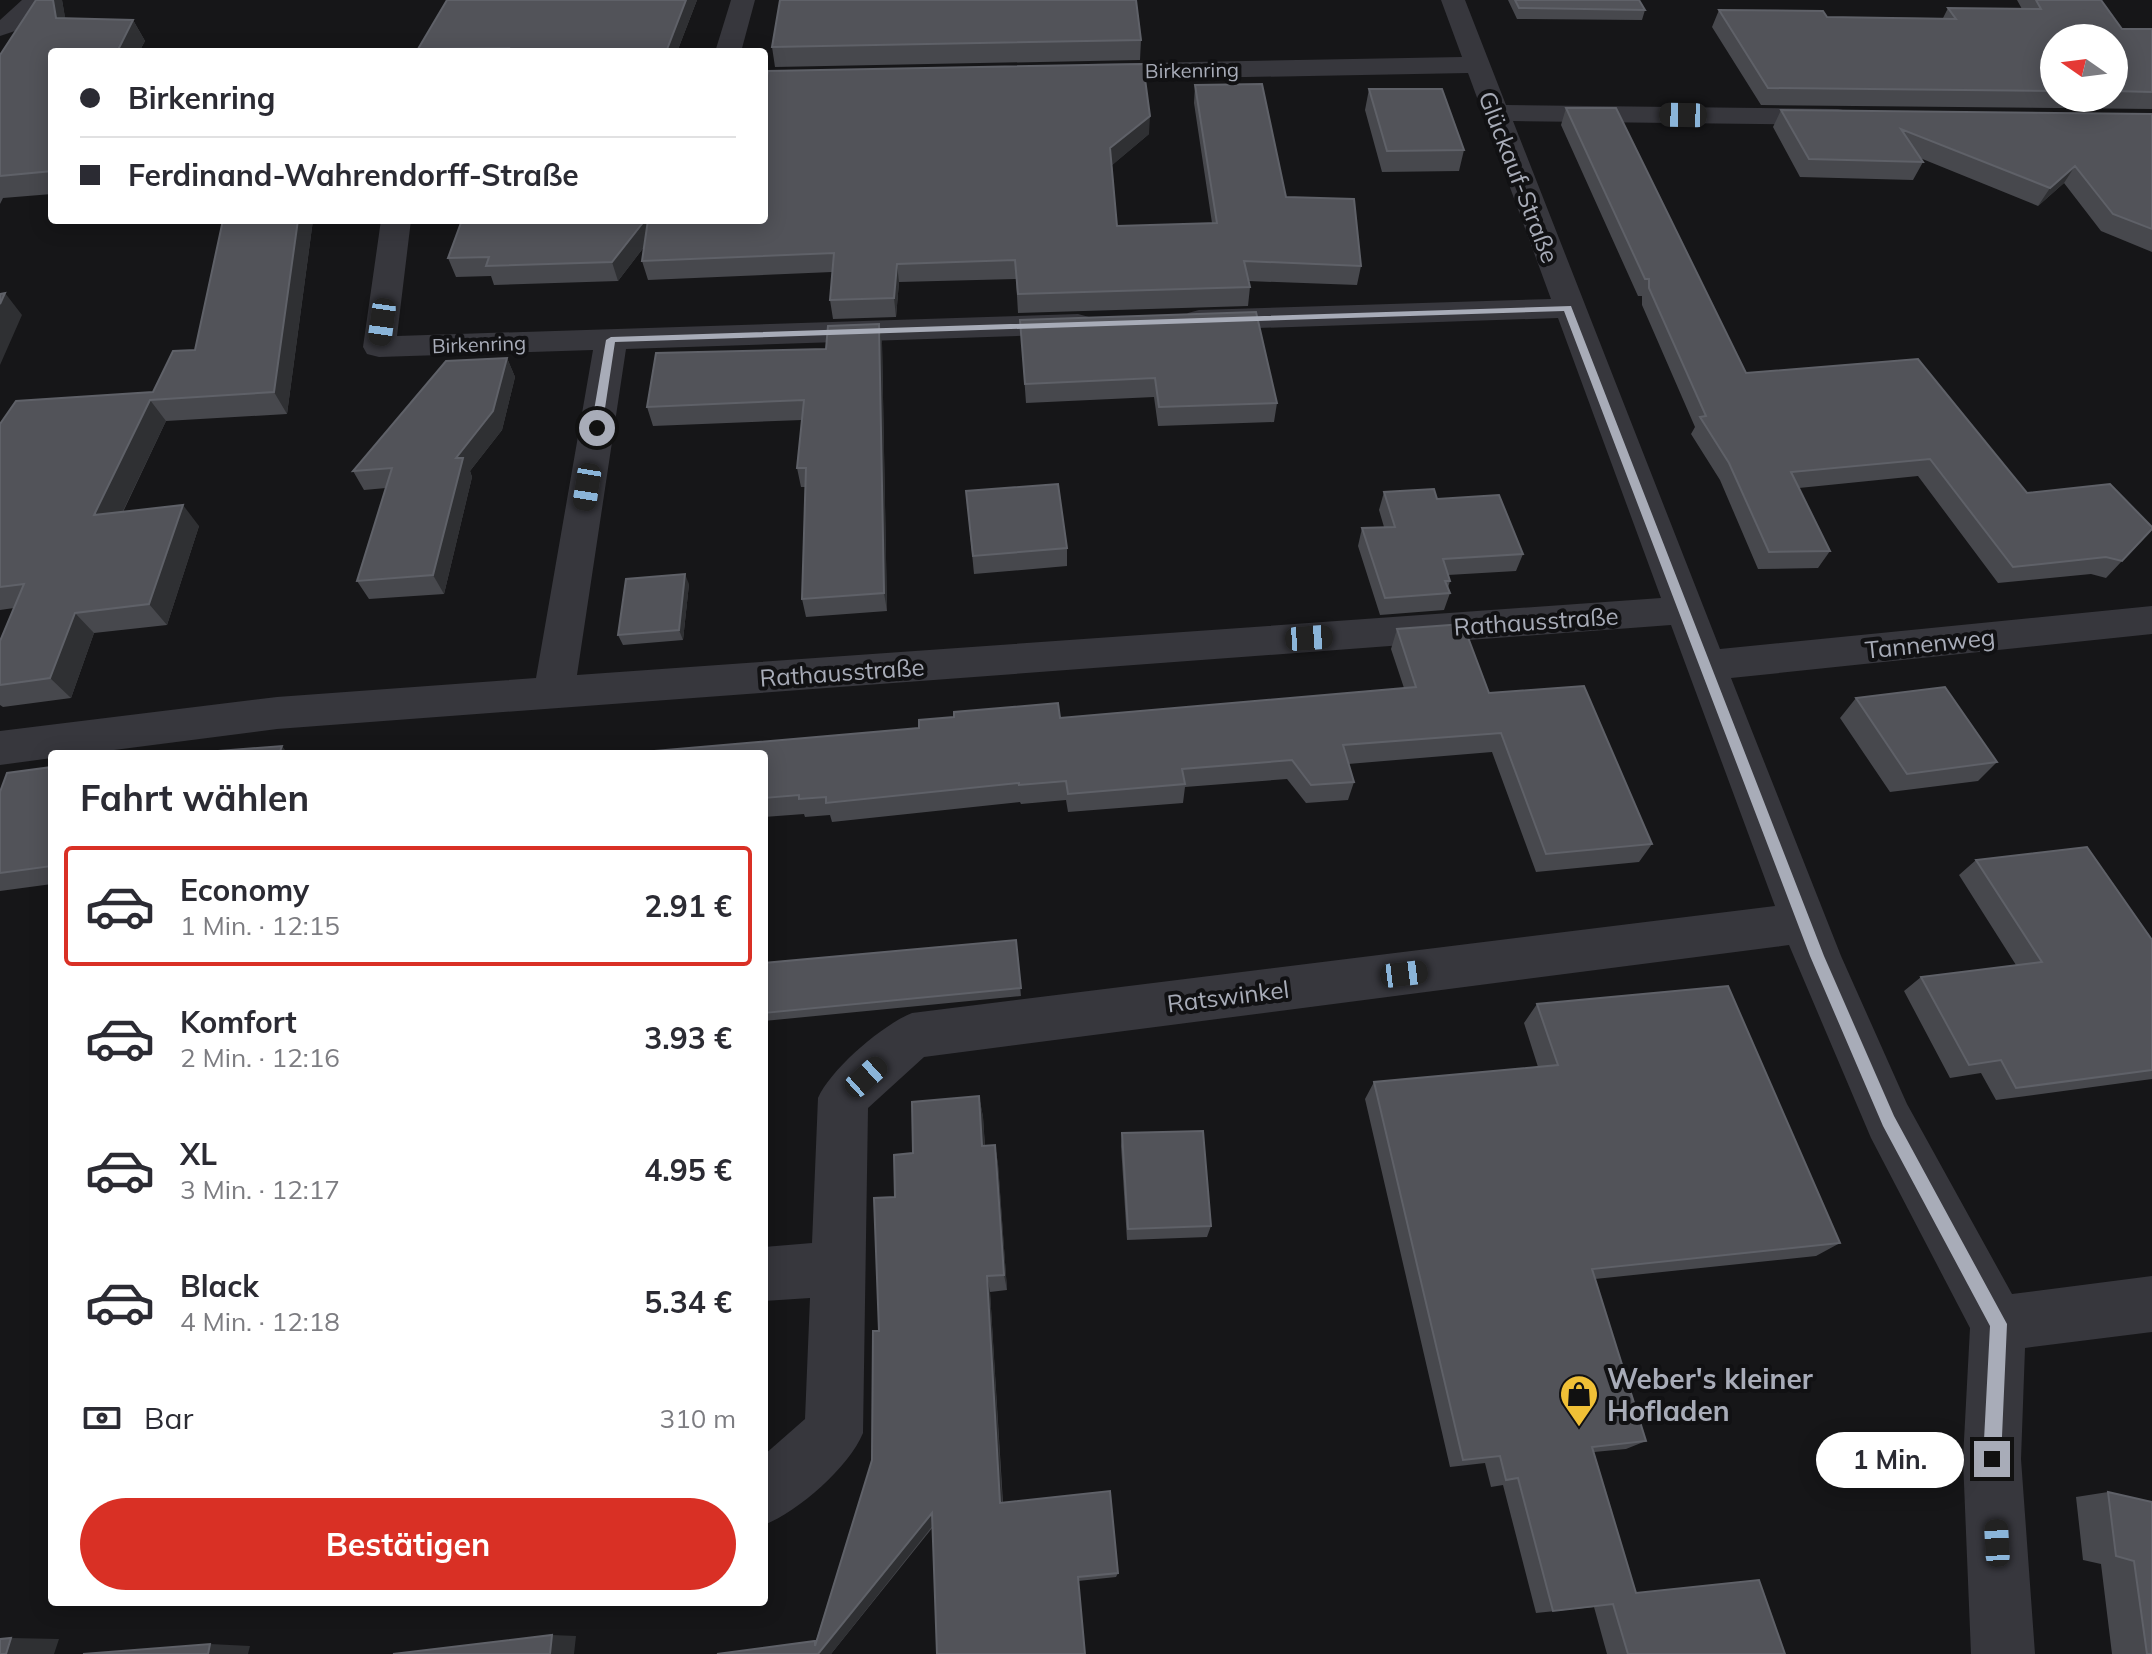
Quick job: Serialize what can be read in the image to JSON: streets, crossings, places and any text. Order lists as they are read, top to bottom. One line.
{"streets":{"street":["Birkenring","Glückauf-Straße","Rathausstraße","Tannenweg","Ratswinkel"]},"crossings":[["Birkenring","Glückauf-Straße"],["Glückauf-Straße","Rathausstraße"],["Glückauf-Straße","Tannenweg"],["Glückauf-Straße","Ratswinkel"]],"places":{"shop":["Weber's kleiner Hofladen"]},"north":"left","page":{"banner":["Birkenring","Ferdinand-Wahrendorff-Straße"],"heading":"Fahrt wählen","list":[{"name":"Economy","note":"1 Min. · 12:15","value":"2.91 €"},{"name":"Komfort","note":"2 Min. · 12:16","value":"3.93 €"},{"name":"XL","note":"3 Min. · 12:17","value":"4.95 €"},{"name":"Black","note":"4 Min. · 12:18","value":"5.34 €"}],"pay":["Bar","310 m"],"bubble":"1 Min.","buttons":"Bestätigen"}}
